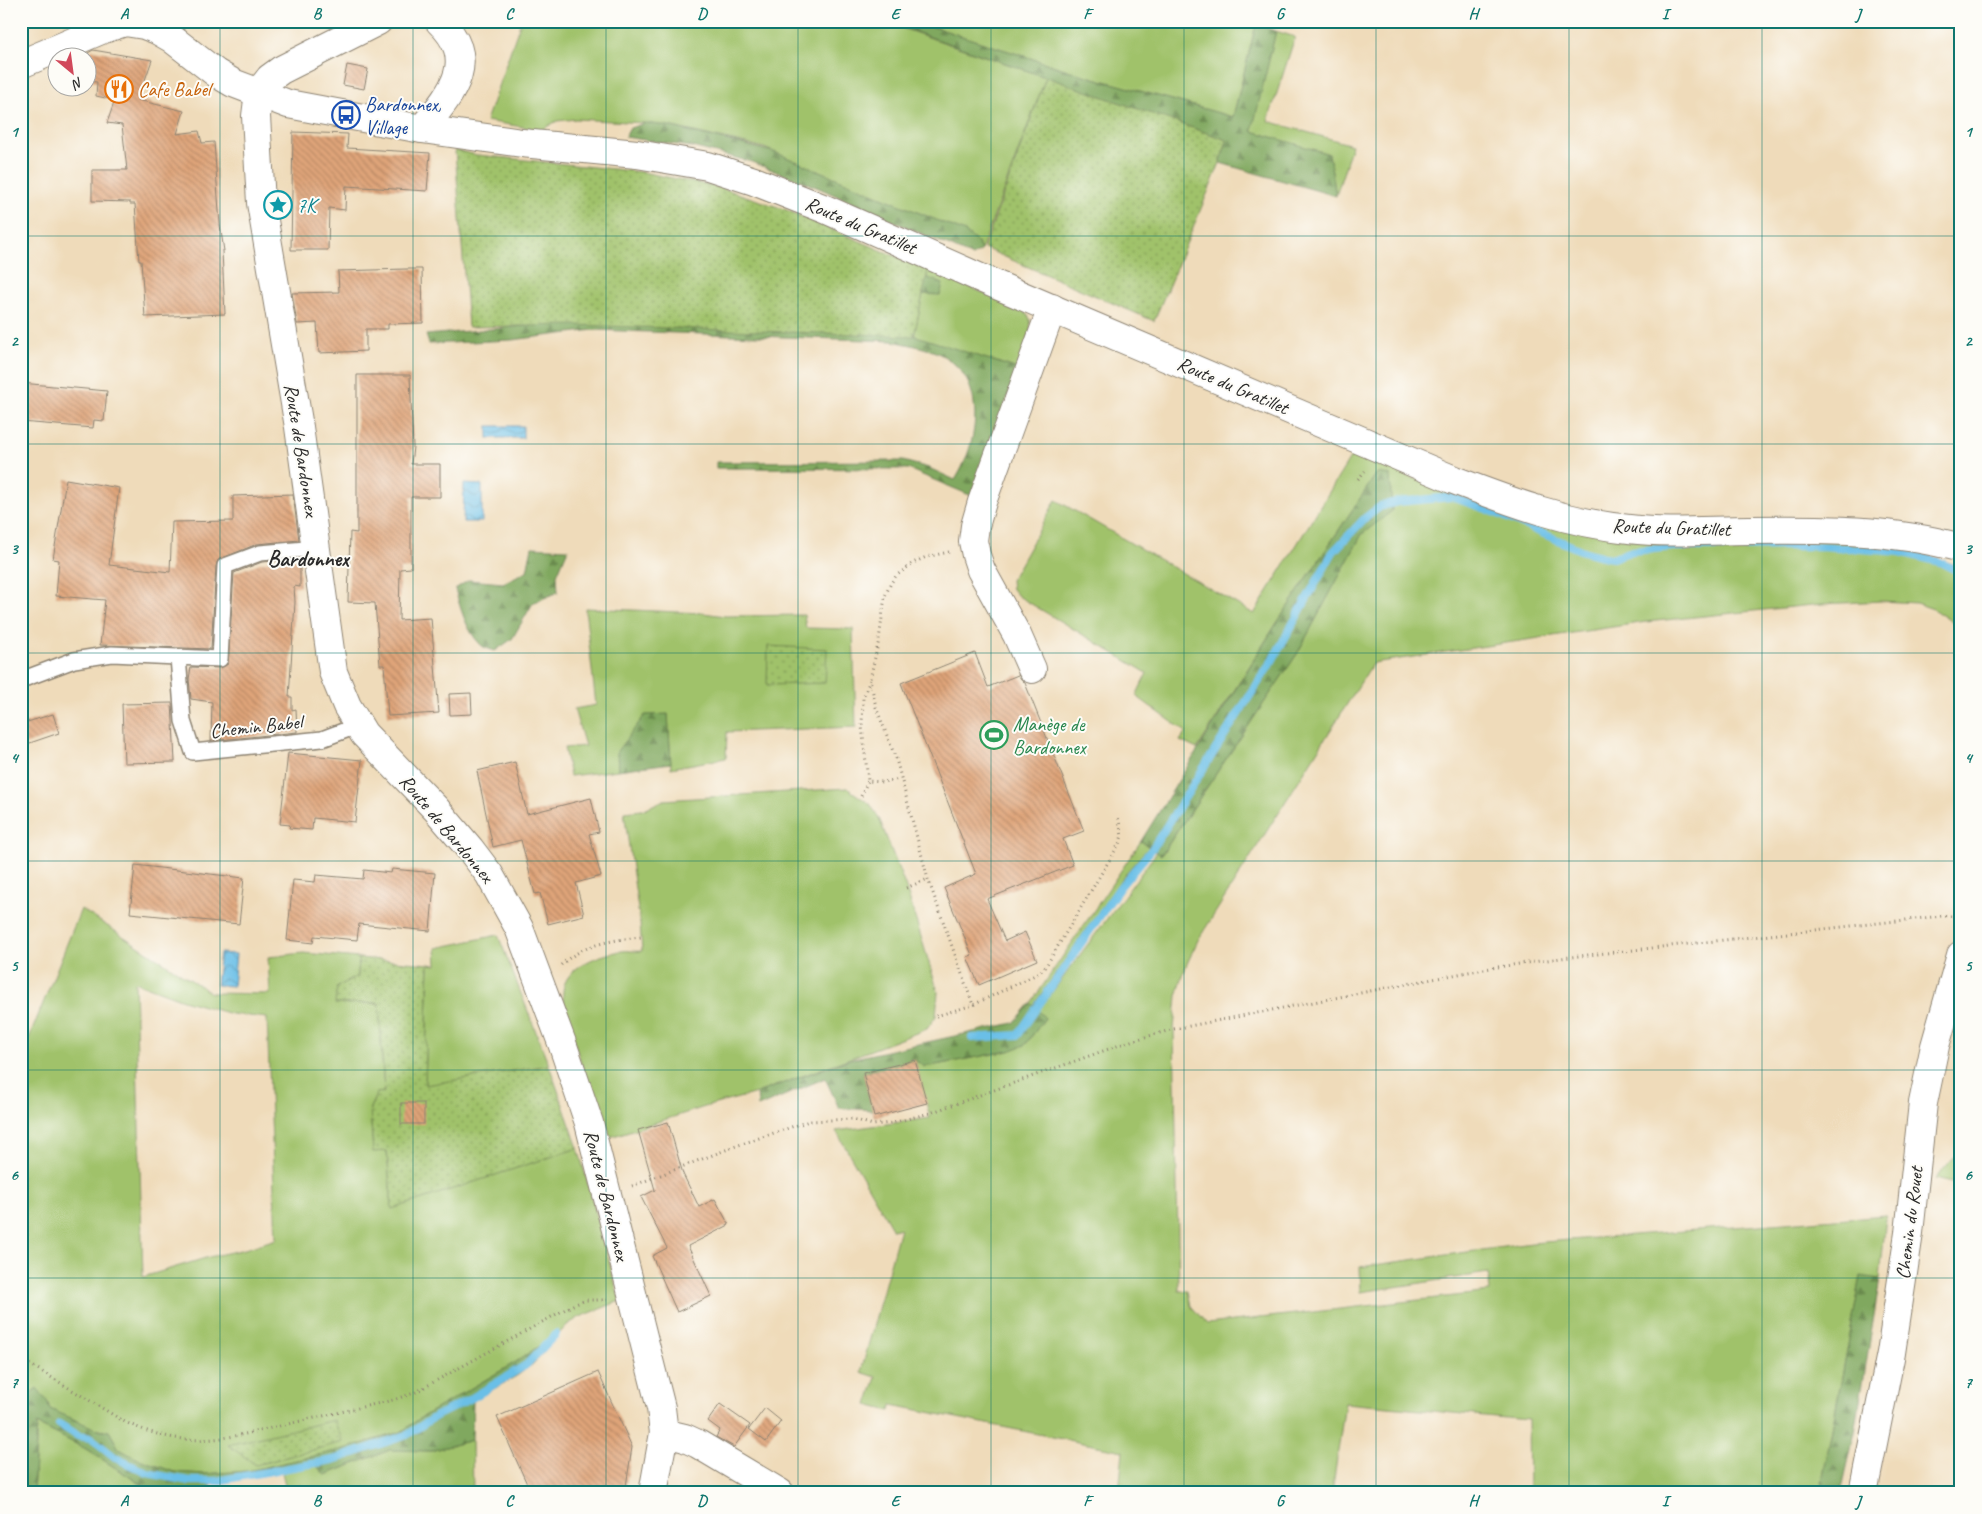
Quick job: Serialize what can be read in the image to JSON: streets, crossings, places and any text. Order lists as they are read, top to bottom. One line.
{"streets":{"street":["Route du Gratillet","Route de Bardonnex","Chemin du Rouet"],"lane":["Chemin Babel"]},"crossings":[["Route du Gratillet","Route de Bardonnex"],["Route de Bardonnex","Chemin Babel"]],"districts":["Bardonnex"],"places":{"restaurant":["Cafe Babel"],"bus stop":["Bardonnex, Village"],"place":["7K"],"sports":["Manège de Bardonnex"]},"north":"bottom right","grid":{"columns":["A","B","C","D","E","F","G","H","I","J"],"rows":["1","2","3","4","5","6","7"]}}
